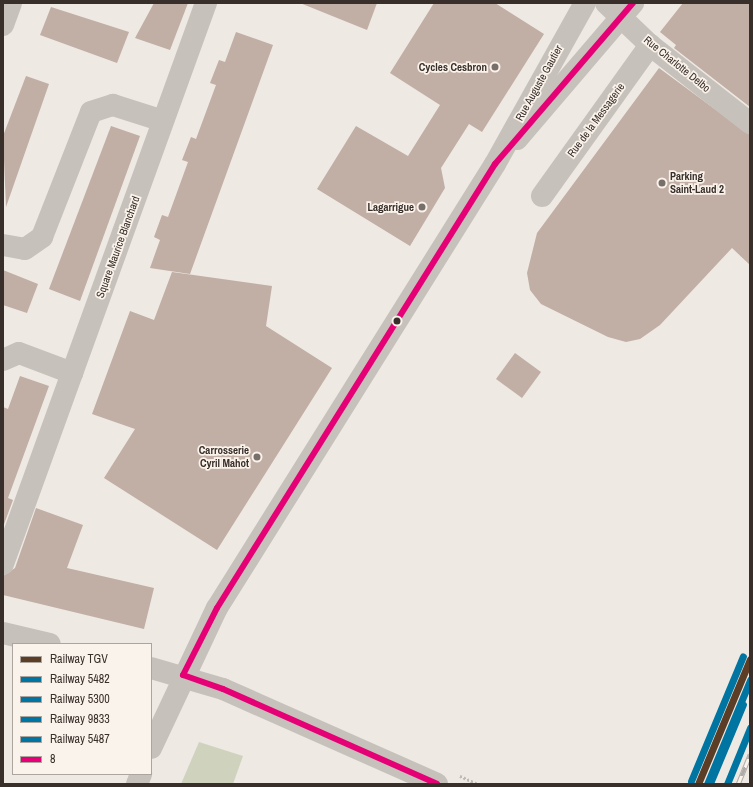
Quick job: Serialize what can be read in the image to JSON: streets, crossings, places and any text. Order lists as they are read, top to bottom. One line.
{"streets":{"street":["Rue Charlotte Delbo","Rue Auguste Gautier","Rue de la Messagerie","Square Maurice Blanchard"]},"crossings":[["Rue Charlotte Delbo","Rue Auguste Gautier"],["Rue Charlotte Delbo","Rue de la Messagerie"]],"places":["Cycles Cesbron","Parking Saint-Laud 2","Lagarrigue","Carrosserie Cyril Mahot"],"lines":["transit line 8","rail line 5300","rail line TGV","rail line 5482","rail line 5487","rail line 9833"],"legend":["Railway TGV","Railway 5482","Railway 5300","Railway 9833","Railway 5487","8"]}
